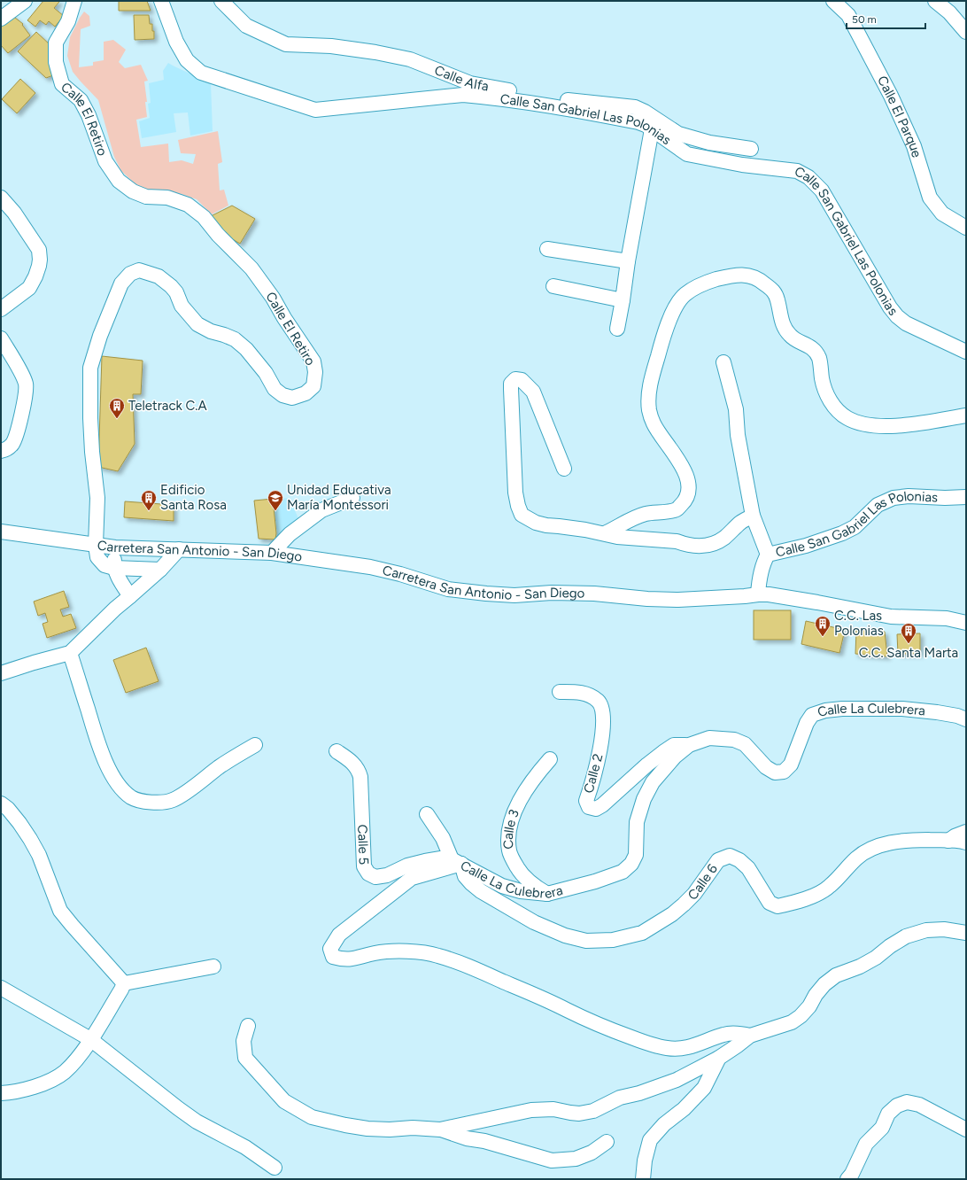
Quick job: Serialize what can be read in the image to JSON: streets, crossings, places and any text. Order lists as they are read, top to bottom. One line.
{"streets":{"street":["Calle Alfa","Calle El Parque","Calle El Retiro","Calle San Gabriel Las Polonias","Carretera San Antonio - San Diego","Calle La Culebrera","Calle 2","Calle 3","Calle 5","Calle 6"]},"crossings":[["Calle El Retiro","Carretera San Antonio - San Diego"],["Calle San Gabriel Las Polonias","Carretera San Antonio - San Diego"],["Calle La Culebrera","Calle 2"],["Calle La Culebrera","Calle 3"],["Calle La Culebrera","Calle 5"],["Calle La Culebrera","Calle 6"],["Calle 5","Calle 6"]],"places":{"building":["Teletrack C.A","Edificio Santa Rosa","C.C. Las Polonias","C.C. Santa Marta"],"school or university":["Unidad Educativa María Montessori"]},"scale_bar":"50 m"}
